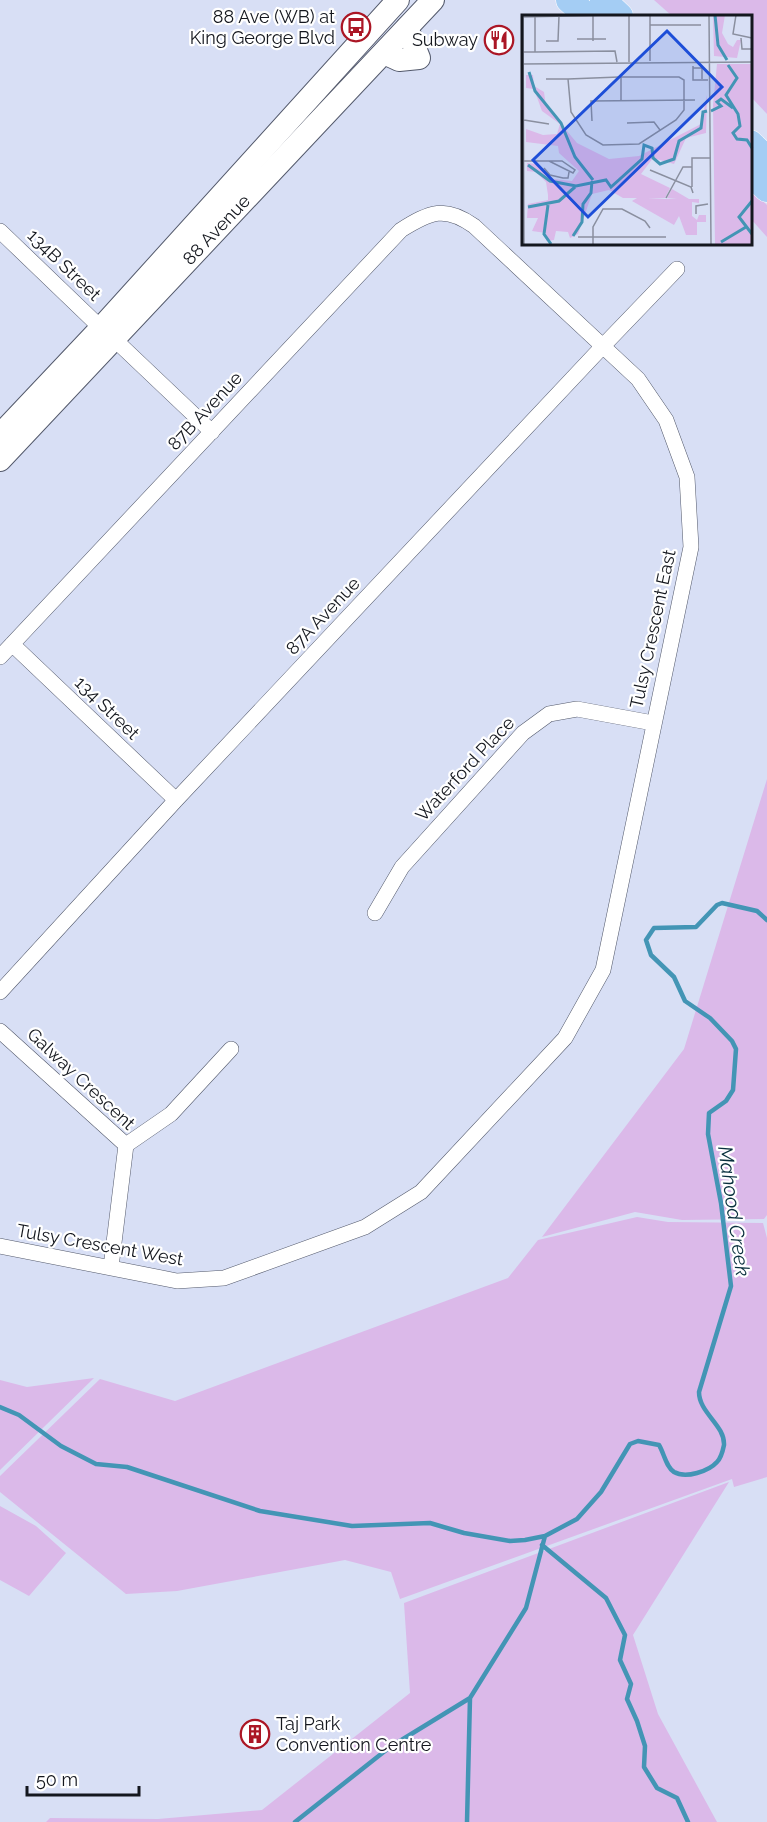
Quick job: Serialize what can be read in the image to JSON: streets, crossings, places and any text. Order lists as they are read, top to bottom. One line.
{"streets":{"main road":["88 Avenue"],"street":["134B Street","87B Avenue","87A Avenue","Tulsy Crescent East","134 Street","Waterford Place","Galway Crescent","Tulsy Crescent West"]},"crossings":[["88 Avenue","134B Street"],["134B Street","87B Avenue"],["87B Avenue","Tulsy Crescent East"],["87B Avenue","134 Street"],["87A Avenue","Tulsy Crescent East"],["87A Avenue","134 Street"],["Tulsy Crescent East","Waterford Place"],["Tulsy Crescent East","Tulsy Crescent West"],["Galway Crescent","Tulsy Crescent West"]],"water":["Mahood Creek"],"places":{"bus stop":["88 Ave (WB) at King George Blvd"],"restaurant":["Subway"],"building":["Taj Park Convention Centre"]},"scale_bar":"50 m"}
